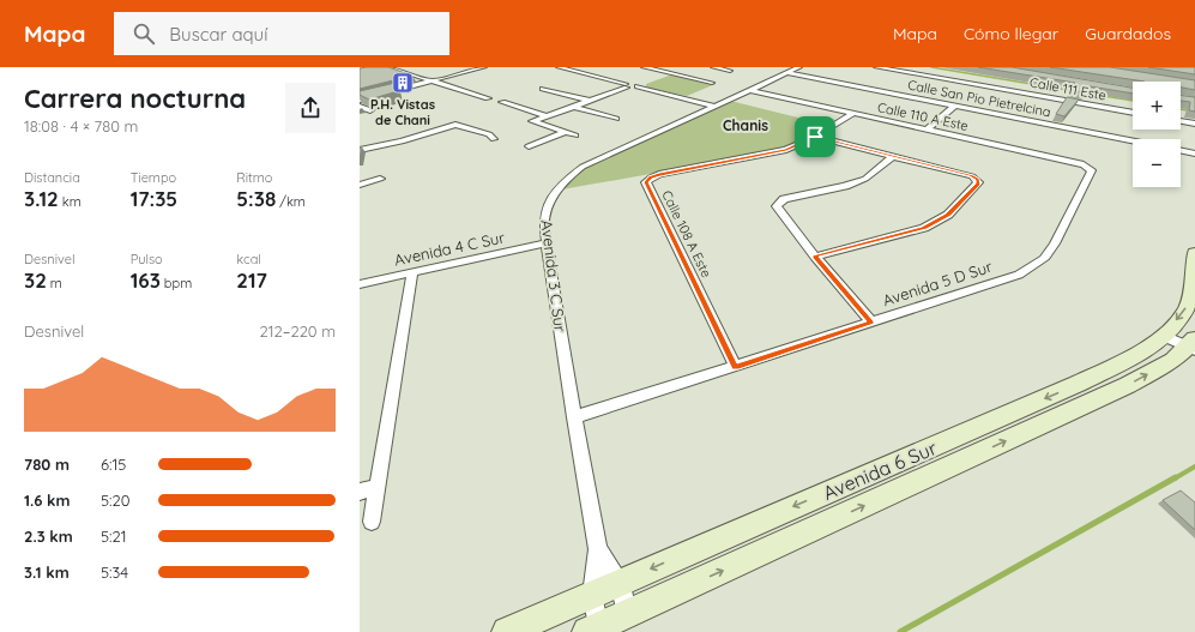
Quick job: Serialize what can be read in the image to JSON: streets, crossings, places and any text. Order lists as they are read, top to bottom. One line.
{"streets":{"main road":["Avenida 6 Sur"],"street":["Calle 111 Este","Calle San Pio Pietrelcina","Calle 110 A Este","Calle 108 A Este","Avenida 4 C Sur","Avenida 3 C Sur","Avenida 5 D Sur"]},"crossings":[["Calle San Pio Pietrelcina","Avenida 3 C Sur"],["Calle 110 A Este","Calle 108 A Este"],["Calle 110 A Este","Avenida 3 C Sur"],["Calle 110 A Este","Avenida 5 D Sur"],["Calle 108 A Este","Avenida 5 D Sur"],["Avenida 4 C Sur","Avenida 3 C Sur"],["Avenida 3 C Sur","Avenida 5 D Sur"],["Avenida 3 C Sur","Avenida 6 Sur"]],"districts":["Chanis"],"places":{"building":["P.H. Vistas de Chani"]},"page":{"header":"Mapa","search":"Buscar aquí","nav":["Mapa","Cómo llegar","Guardados"],"heading":["Carrera nocturna","18:08 · 4 × 780 m"],"map_buttons":["+","−"],"stats":[["Distancia","3.12 km"],["Tiempo","17:35"],["Ritmo","5:38 /km"],["Desnivel","32 m"],["Pulso","163 bpm"],["kcal","217"]],"chart":["Desnivel","212–220 m"],"list":[{"name":"780 m","note":"6:15"},{"name":"1.6 km","note":"5:20"},{"name":"2.3 km","note":"5:21"},{"name":"3.1 km","note":"5:34"}]}}
